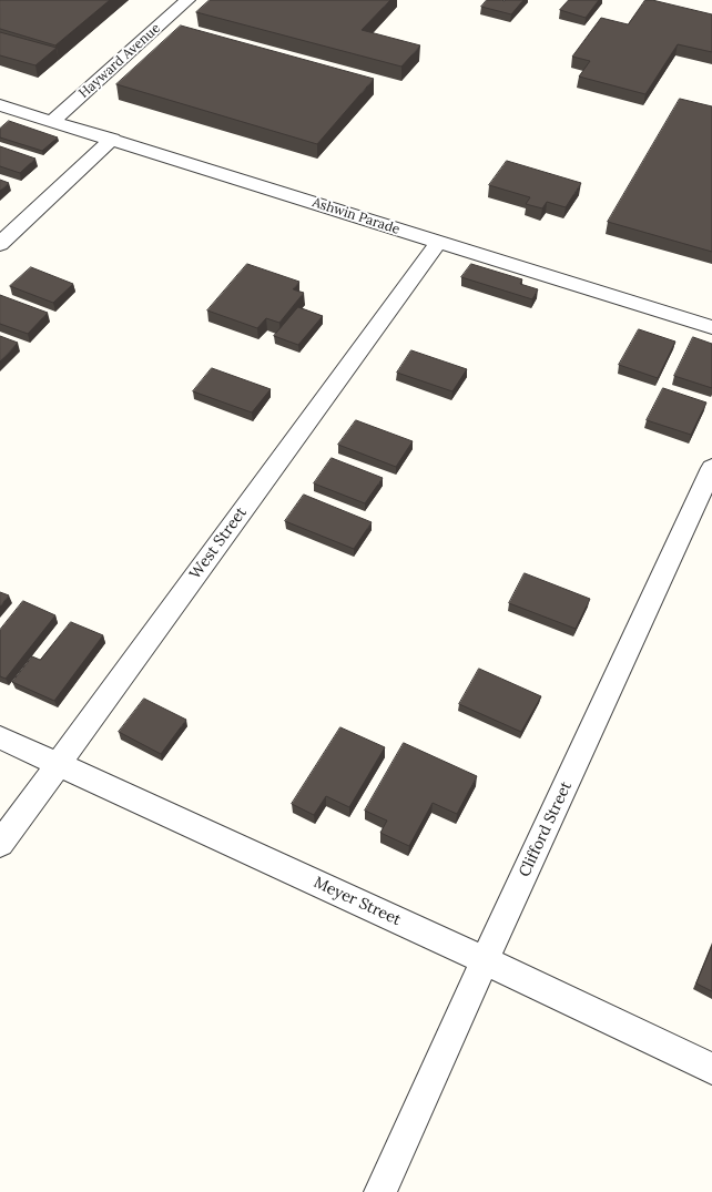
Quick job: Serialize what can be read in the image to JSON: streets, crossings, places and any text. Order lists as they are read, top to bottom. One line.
{"streets":{"street":["Hayward Avenue","Ashwin Parade","West Street","Clifford Street","Meyer Street"]},"crossings":[["Hayward Avenue","Ashwin Parade"],["Ashwin Parade","West Street"],["West Street","Meyer Street"],["Clifford Street","Meyer Street"]]}
